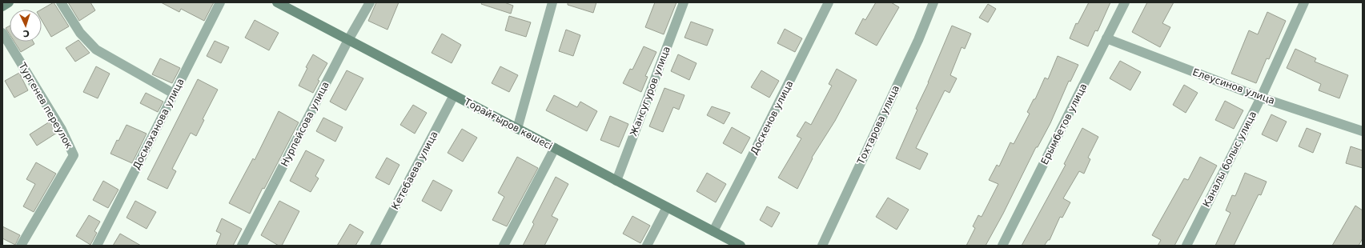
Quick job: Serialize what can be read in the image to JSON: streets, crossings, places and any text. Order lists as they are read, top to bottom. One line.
{"streets":{"street":["Елеусинов улица","Жансугуров улица","Тургенев переулок","Доскенов улица","Досмаханова улица","Нурпейсова улица","Торайғыров көшесі","Ерымбетов улица","Тохтарова улица","Каналы болыс улица","Кетебаева улица"]},"crossings":[["Елеусинов улица","Ерымбетов улица"],["Елеусинов улица","Каналы болыс улица"],["Жансугуров улица","Торайғыров көшесі"],["Доскенов улица","Торайғыров көшесі"],["Нурпейсова улица","Торайғыров көшесі"],["Торайғыров көшесі","Кетебаева улица"]],"north":"bottom"}
